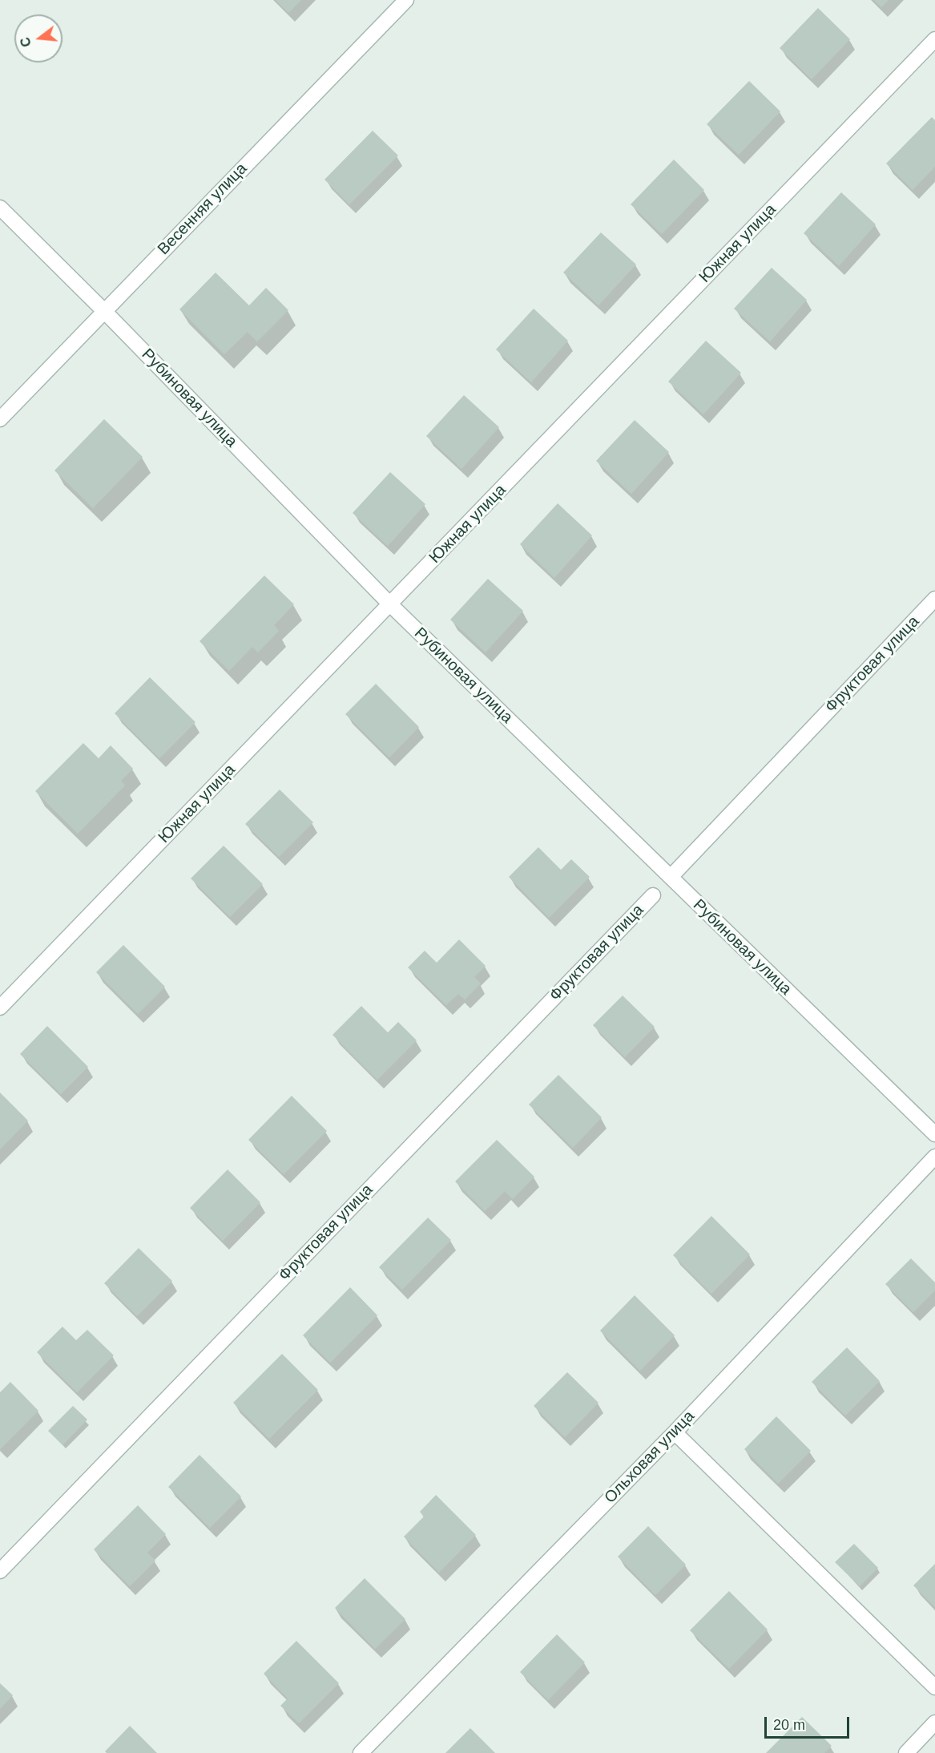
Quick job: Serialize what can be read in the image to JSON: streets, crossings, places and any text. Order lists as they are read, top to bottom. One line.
{"streets":{"street":["Весенняя улица","Южная улица","Рубиновая улица","Фруктовая улица","Ольховая улица"]},"crossings":[["Весенняя улица","Рубиновая улица"],["Южная улица","Рубиновая улица"],["Рубиновая улица","Фруктовая улица"]],"scale_bar":"20 m","north":"left"}
